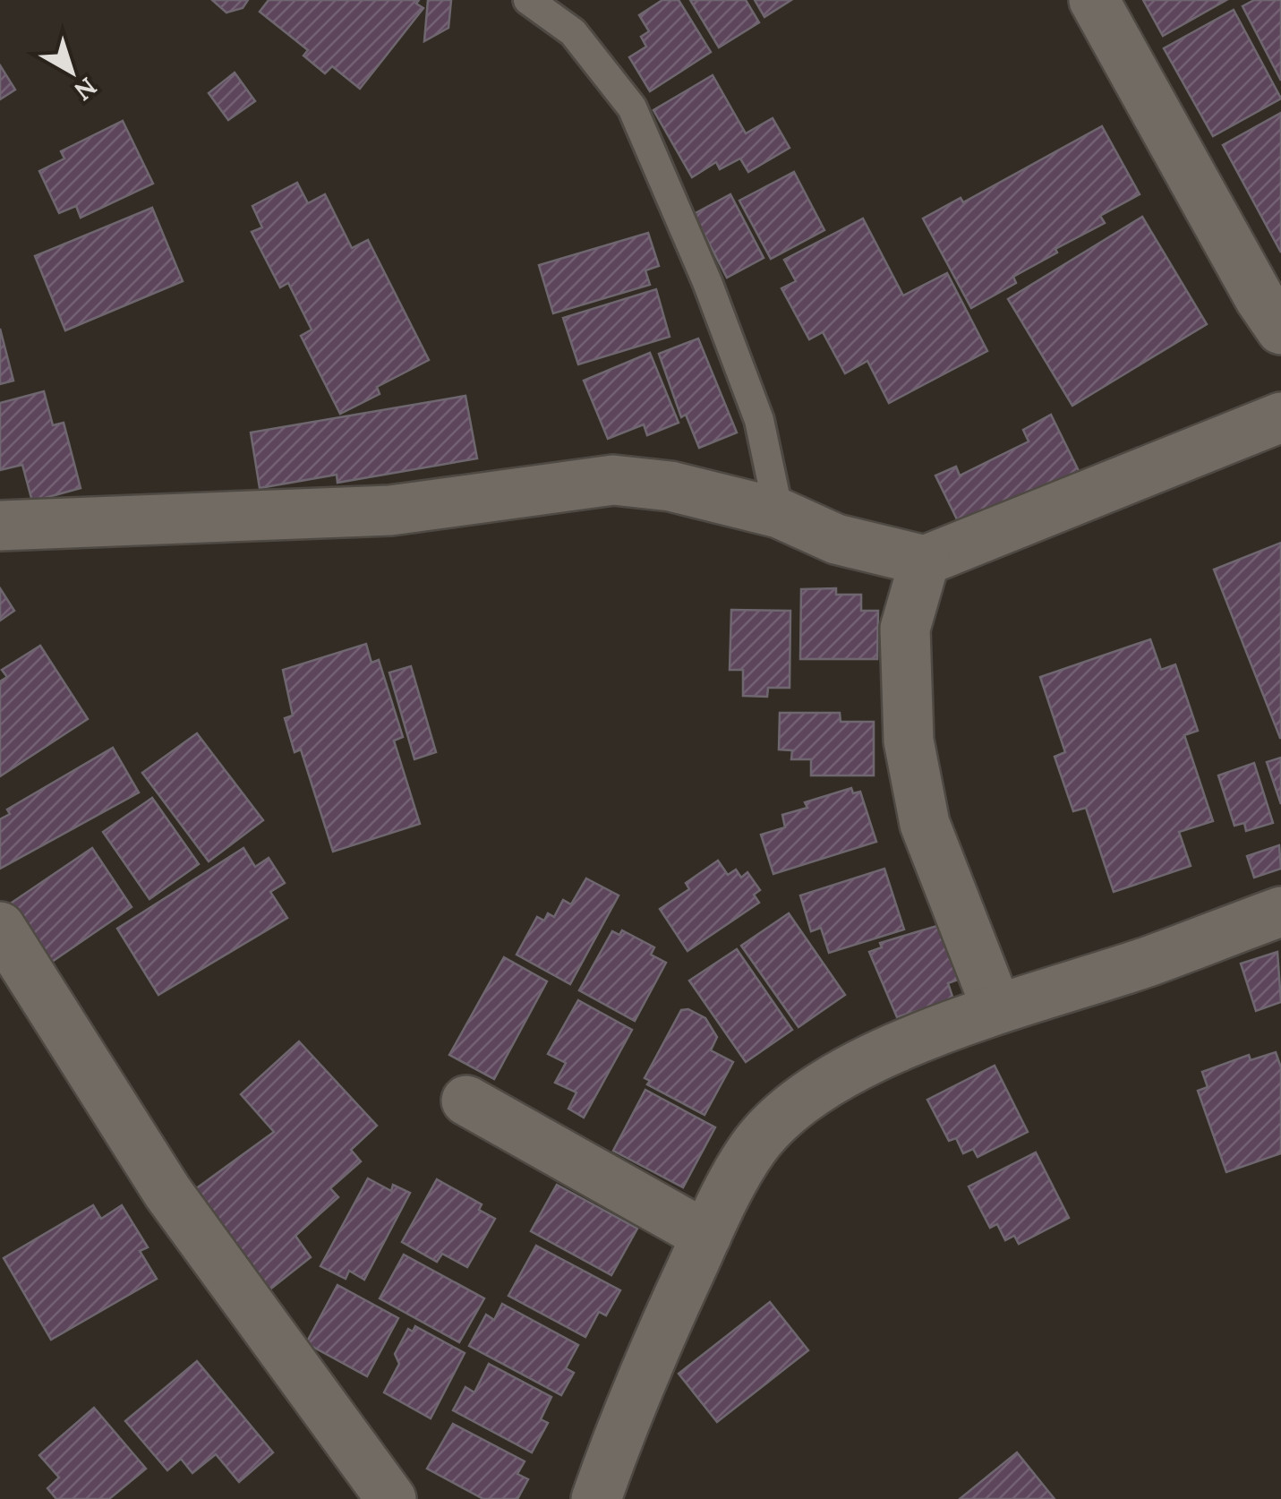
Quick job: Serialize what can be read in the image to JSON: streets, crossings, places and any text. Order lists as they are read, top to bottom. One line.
{"north":"bottom right"}
